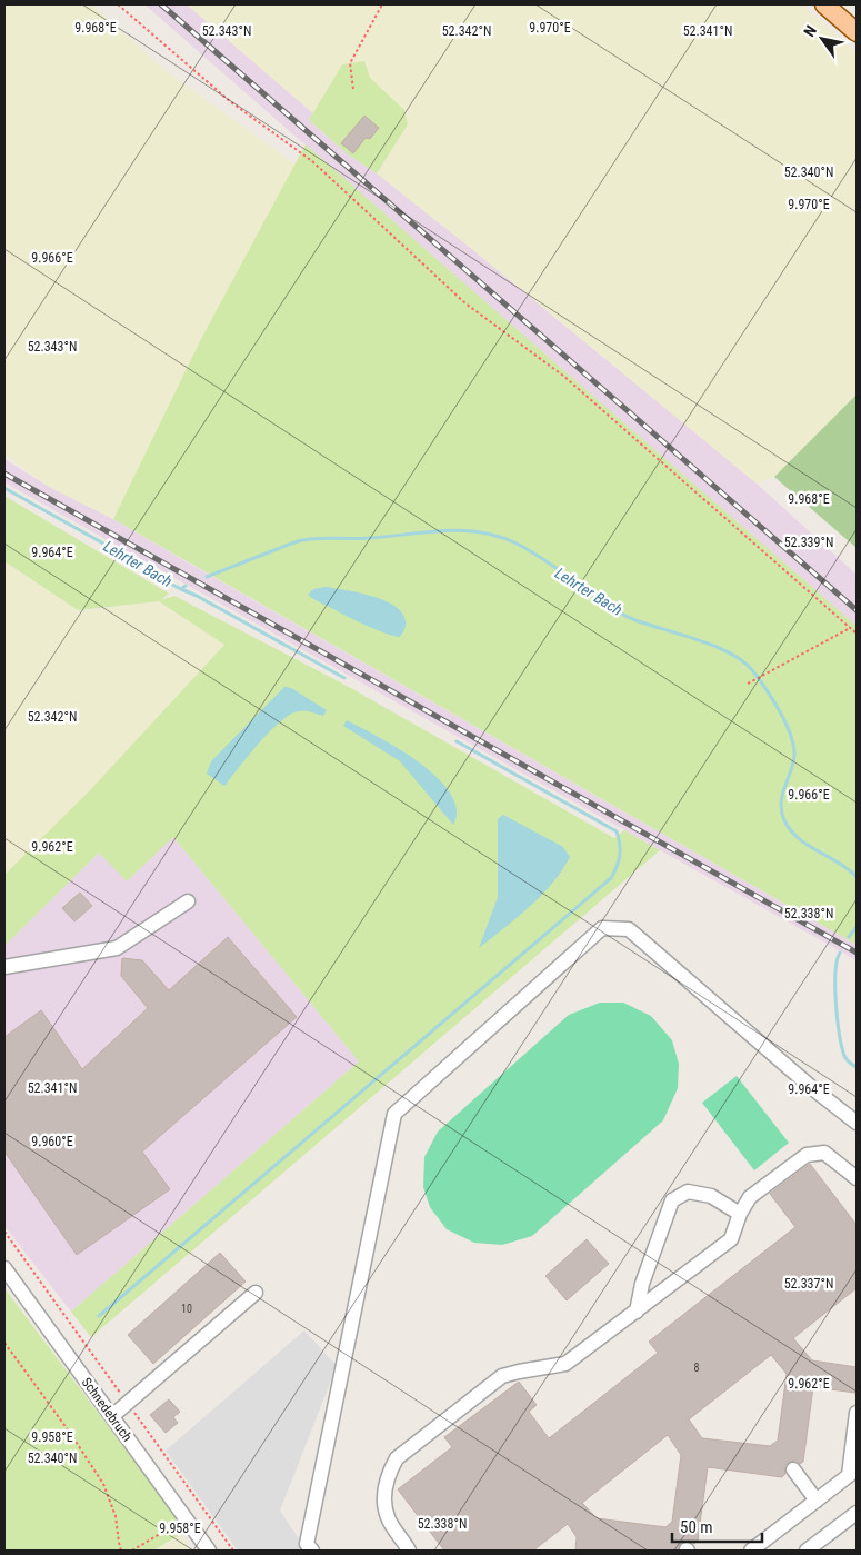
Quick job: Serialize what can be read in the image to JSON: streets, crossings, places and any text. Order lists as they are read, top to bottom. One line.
{"streets":{"street":["Schnedebruch"]},"water":["Lehrter Bach"],"house_numbers":["10","8"],"scale_bar":"50 m","north":"top left","coordinates":["9.968°E","9.970°E","52.343°N","52.342°N","52.341°N","52.340°N","9.966°E","52.339°N","9.964°E","9.962°E","52.338°N","9.960°E","52.337°N","9.958°E"]}
